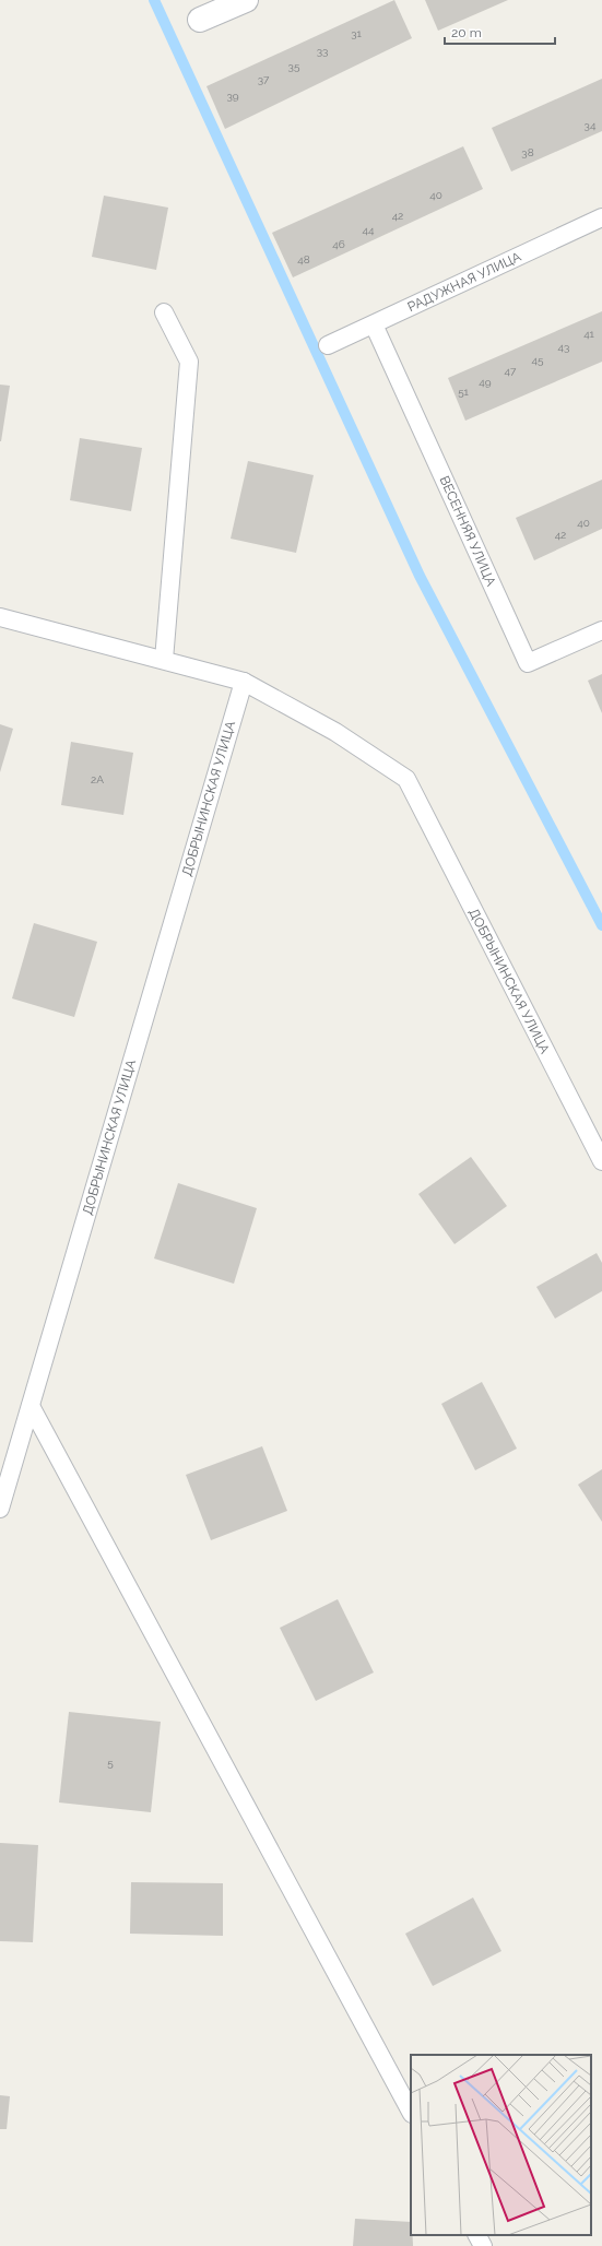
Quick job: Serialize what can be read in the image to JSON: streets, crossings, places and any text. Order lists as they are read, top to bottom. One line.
{"streets":{"lane":["РАДУЖНАЯ УЛИЦА","ВЕСЕННЯЯ УЛИЦА","ДОБРЫНИНСКАЯ УЛИЦА"]},"crossings":[["РАДУЖНАЯ УЛИЦА","ВЕСЕННЯЯ УЛИЦА"]],"house_numbers":["31","33","35","37","39","34","38","40","42","44","46","48","41","43","45","47","49","51","40","42","2А","5"],"scale_bar":"20 m"}
